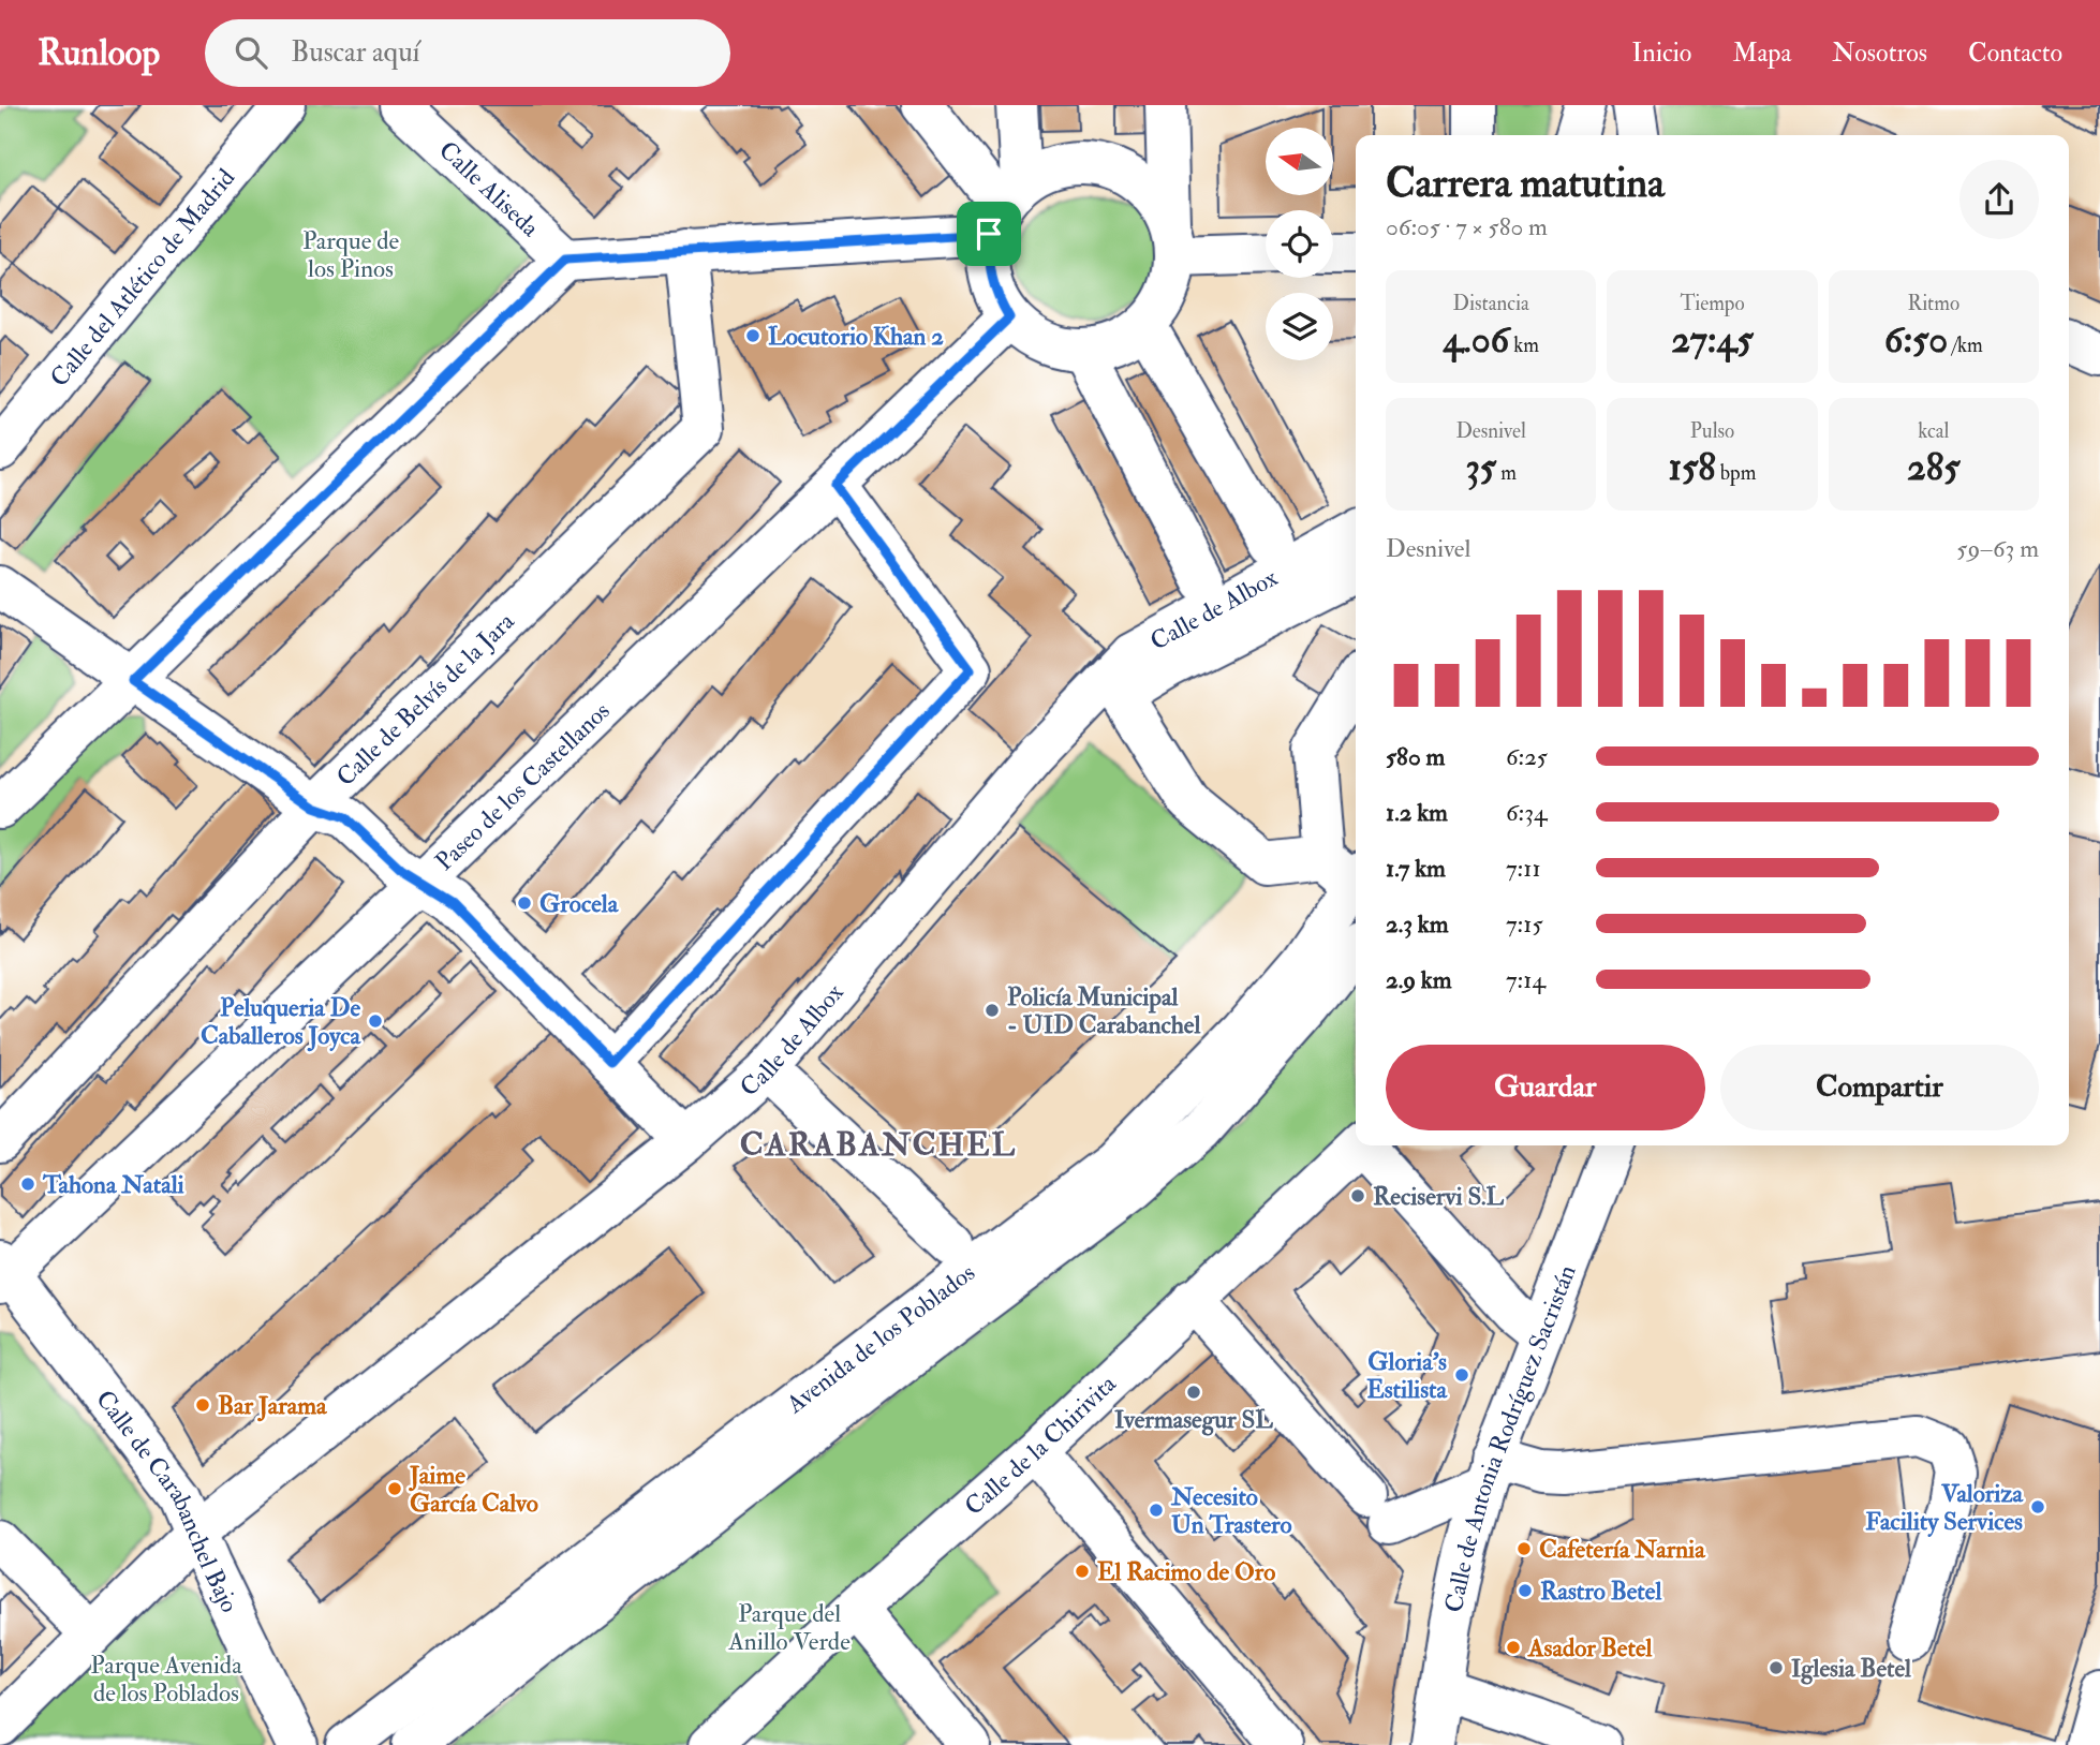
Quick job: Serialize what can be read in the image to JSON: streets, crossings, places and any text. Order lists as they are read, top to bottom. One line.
{"streets":{"street":["Calle Aliseda","Calle del Atlético de Madrid","Calle de Albox","Calle de Belvís de la Jara","Paseo de los Castellanos","Avenida de los Poblados","Calle de Antonia Rodríguez Sacristán","Calle de la Chirivita","Calle de Carabanchel Bajo"]},"crossings":[["Calle de Albox","Calle de Carabanchel Bajo"],["Paseo de los Castellanos","Calle de Carabanchel Bajo"]],"districts":["CARABANCHEL"],"parks":["Parque de los Pinos","Parque del Anillo Verde","Parque Avenida de los Poblados"],"places":["Locutorio Khan 2","Grocela","Policía Municipal - UID Carabanchel","Peluqueria De Caballeros Joyca","Tahona Natali","Reciservi S.L","Gloria's Estilista","Ivermasegur SL","Bar Jarama","Jaime García Calvo","Valoriza Facility Services","Necesito Un Trastero","Cafetería Narnia","El Racimo de Oro","Rastro Betel","Asador Betel","Iglesia Betel"],"north":"left","page":{"header":"Runloop","search":"Buscar aquí","nav":["Inicio","Mapa","Nosotros","Contacto"],"heading":["Carrera matutina","06:05 · 7 × 580 m"],"stats":[["Distancia","4.06 km"],["Tiempo","27:45"],["Ritmo","6:50 /km"],["Desnivel","35 m"],["Pulso","158 bpm"],["kcal","285"]],"chart":["Desnivel","59–63 m"],"list":[{"name":"580 m","note":"6:25"},{"name":"1.2 km","note":"6:34"},{"name":"1.7 km","note":"7:11"},{"name":"2.3 km","note":"7:15"},{"name":"2.9 km","note":"7:14"}],"buttons":["Guardar","Compartir"]}}
